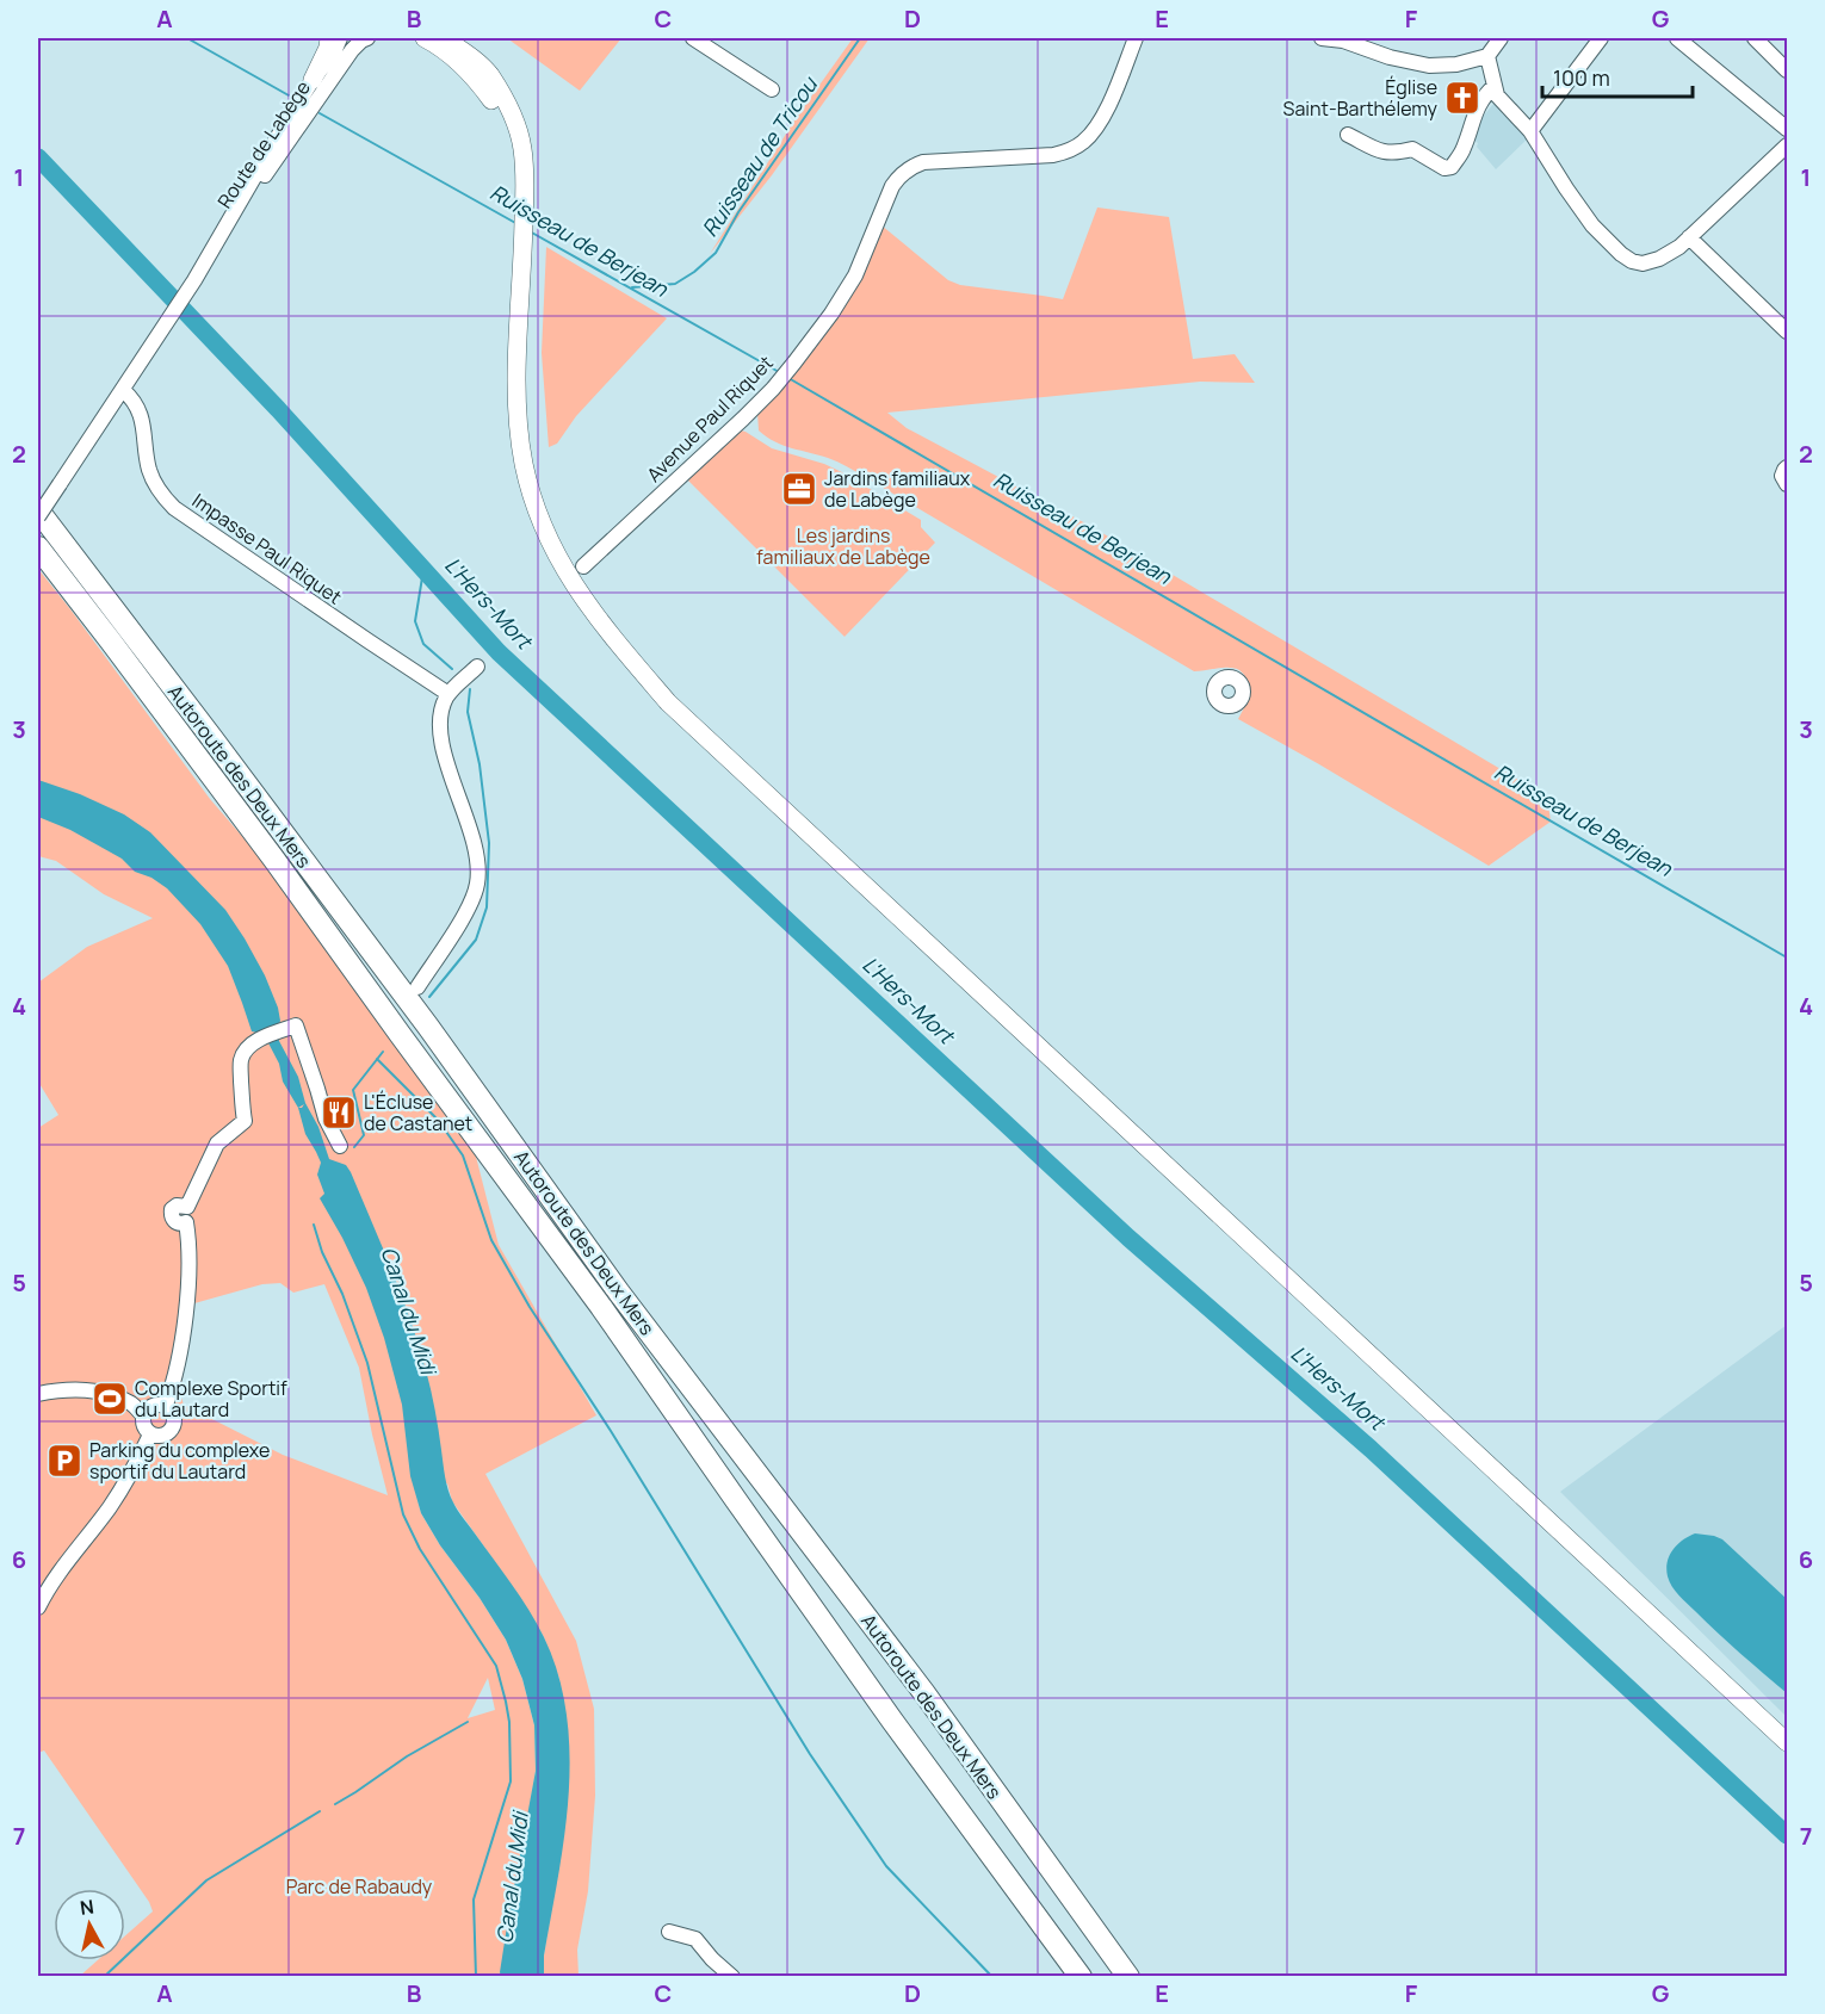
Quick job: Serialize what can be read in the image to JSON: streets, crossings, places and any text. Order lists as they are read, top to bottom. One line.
{"streets":{"highway":["Autoroute des Deux Mers"],"street":["Route de Labège","Avenue Paul Riquet","Impasse Paul Riquet"]},"crossings":[["Route de Labège","Impasse Paul Riquet"]],"water":["Ruisseau de Tricou","Ruisseau de Berjean","L'Hers-Mort","Canal du Midi"],"parks":["Les jardins familiaux de Labège","Parc de Rabaudy"],"places":{"church":["Église Saint-Barthélemy"],"office":["Jardins familiaux de Labège"],"restaurant":["L'Écluse de Castanet"],"sports":["Complexe Sportif du Lautard"],"parking":["Parking du complexe sportif du Lautard"]},"scale_bar":"100 m","north":"top","grid":{"columns":["A","B","C","D","E","F","G"],"rows":["1","2","3","4","5","6","7"]}}
